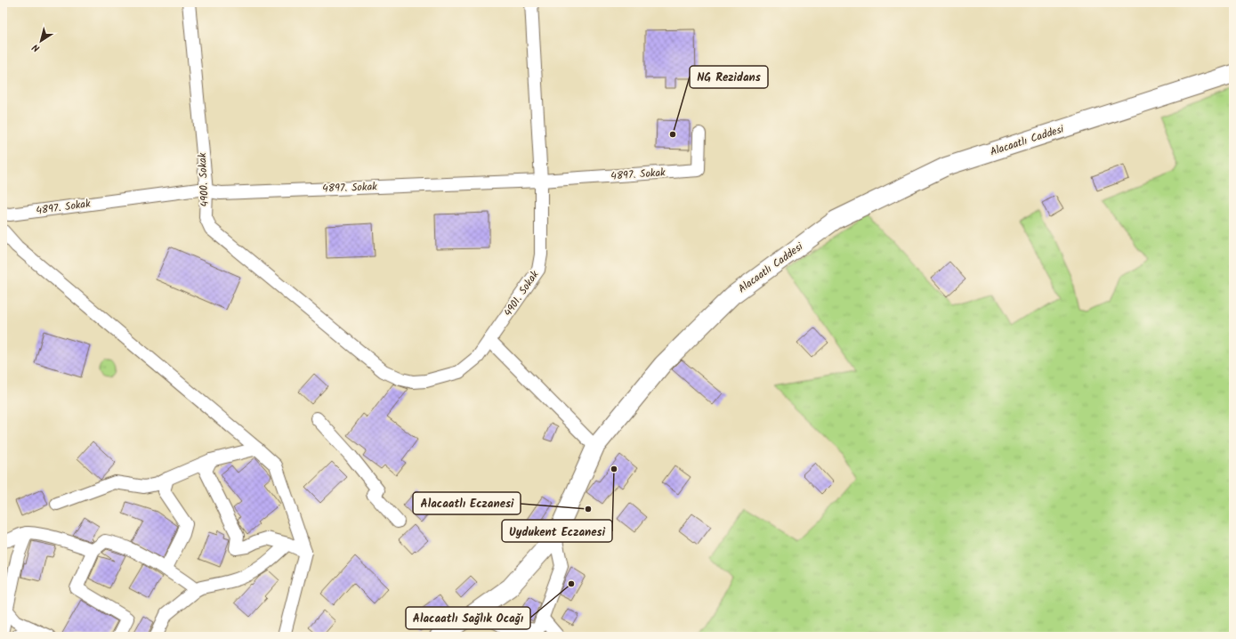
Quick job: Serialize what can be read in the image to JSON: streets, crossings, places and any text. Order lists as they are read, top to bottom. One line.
{"streets":{"street":["Alacaatlı Caddesi","4897. Sokak","4900. Sokak","4901. Sokak"]},"crossings":[["4897. Sokak","4900. Sokak"],["4897. Sokak","4901. Sokak"],["4900. Sokak","4901. Sokak"]],"places":["NG Rezidans","Uydukent Eczanesi","Alacaatlı Eczanesi","Alacaatlı Sağlık Ocağı"],"north":"bottom left"}
